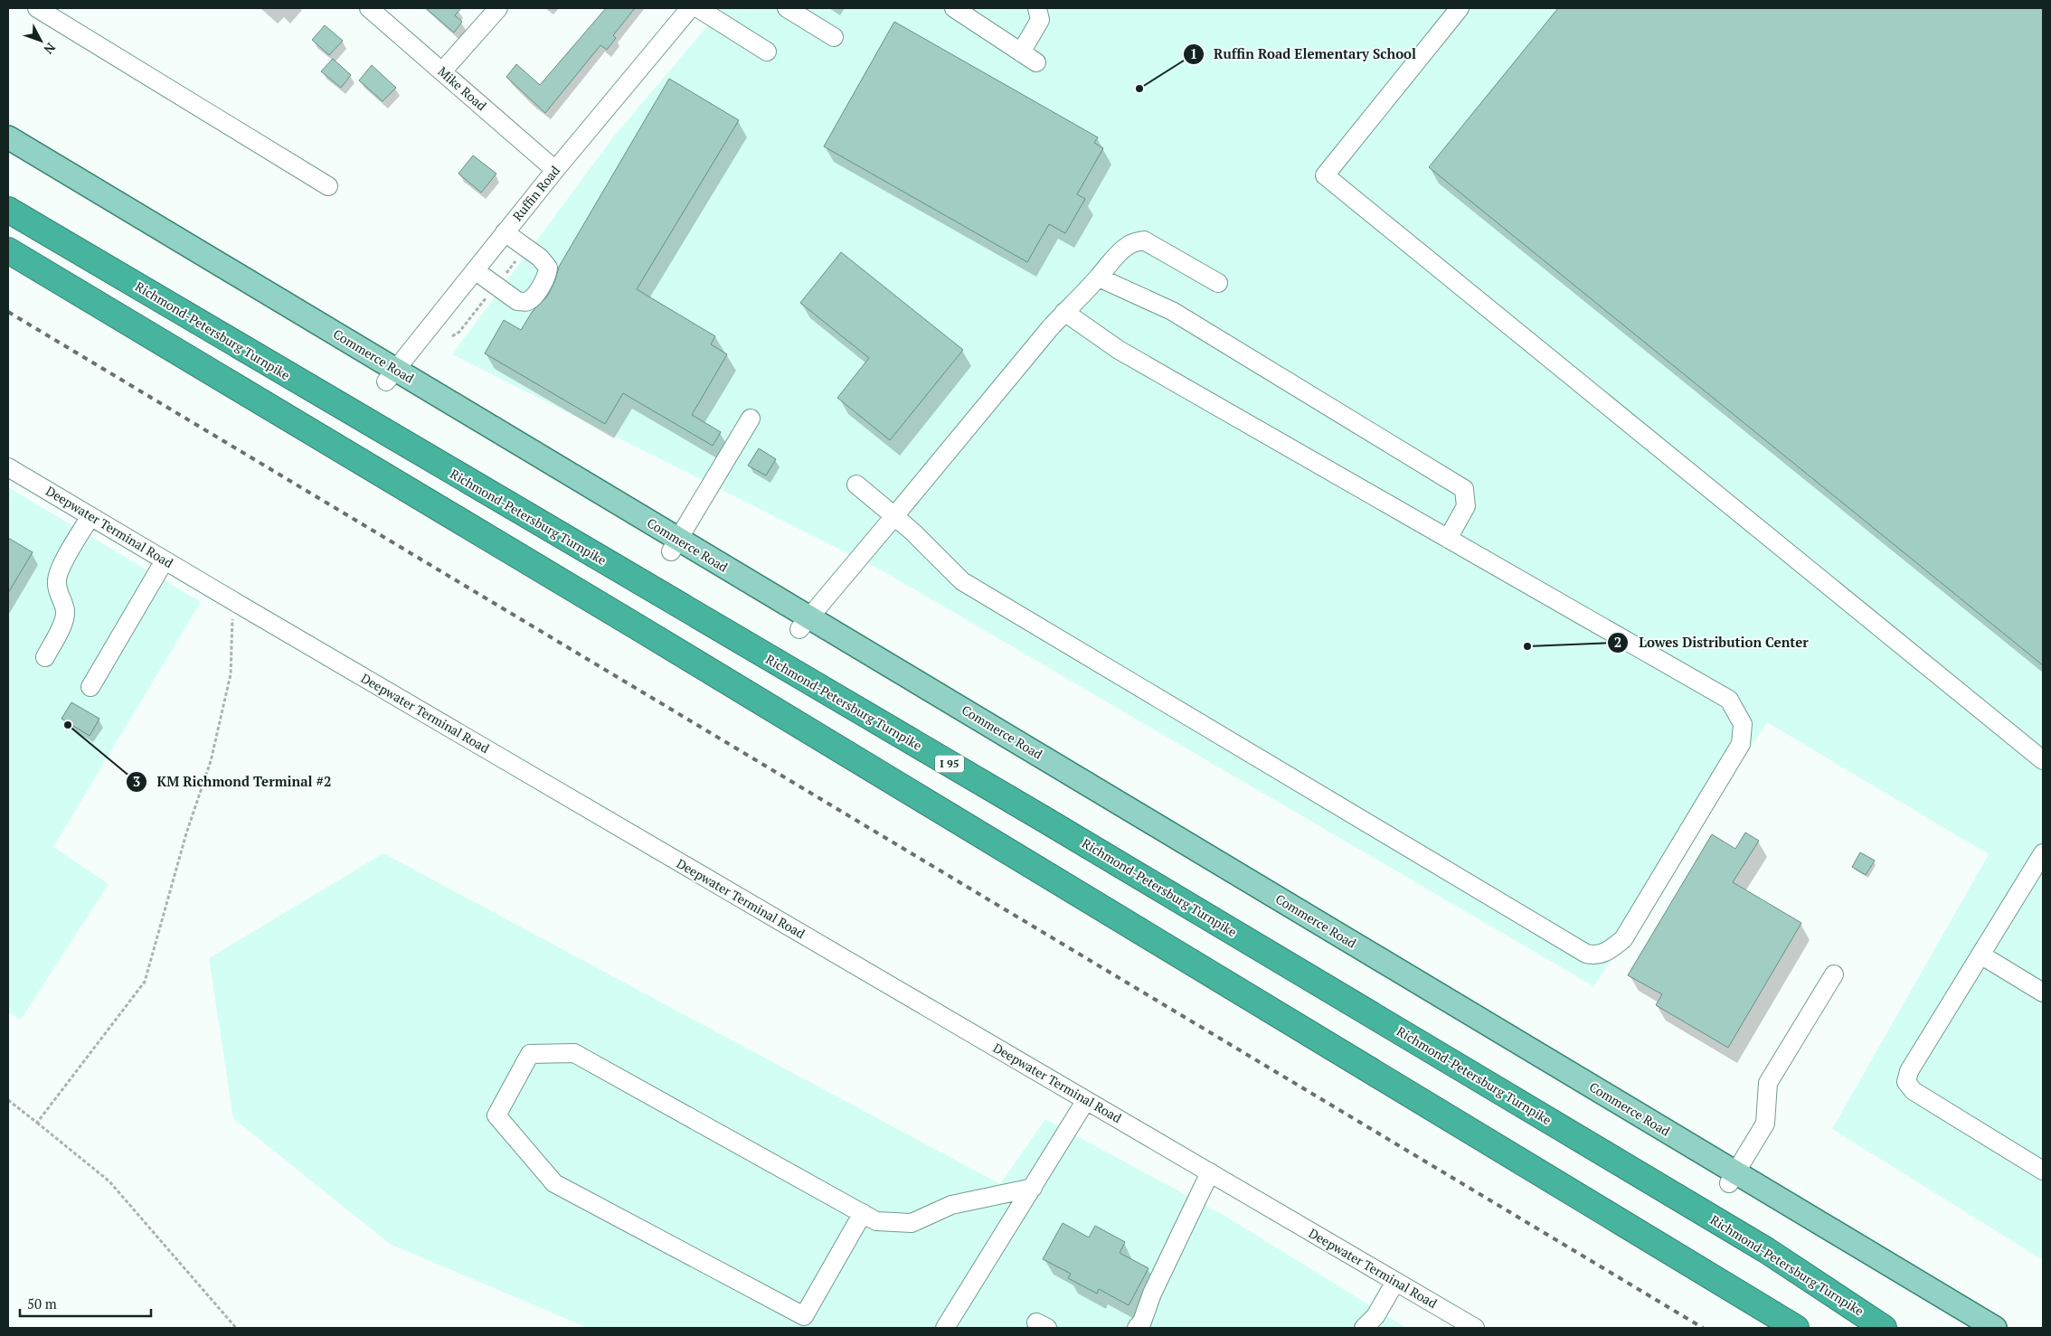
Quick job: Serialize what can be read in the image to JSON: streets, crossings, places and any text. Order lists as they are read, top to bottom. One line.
{"streets":{"highway":["Richmond-Petersburg Turnpike","I 95"],"main road":["Commerce Road"],"street":["Mike Road","Ruffin Road","Deepwater Terminal Road"]},"crossings":[["Mike Road","Ruffin Road"],["Ruffin Road","Commerce Road"]],"places":["Ruffin Road Elementary School","Lowes Distribution Center","KM Richmond Terminal #2"],"scale_bar":"50 m","north":"bottom right"}
